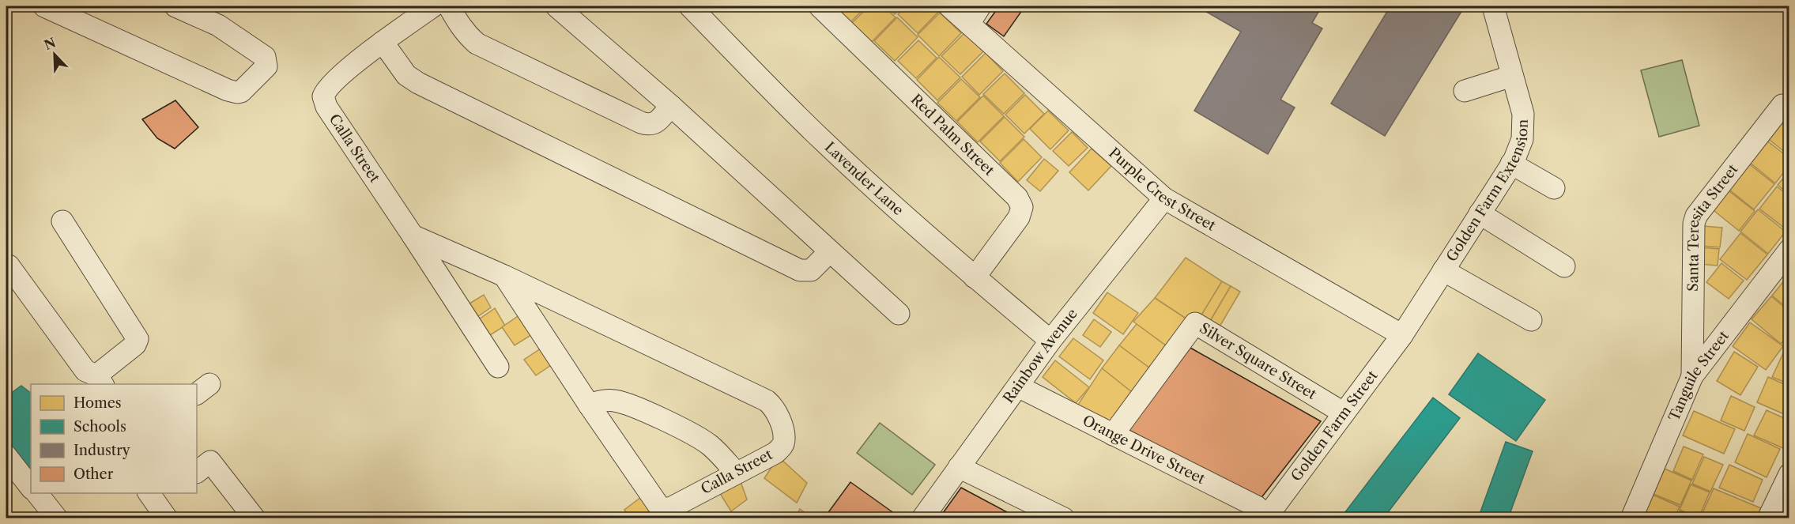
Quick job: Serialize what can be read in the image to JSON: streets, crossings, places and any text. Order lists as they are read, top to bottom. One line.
{"streets":{"street":["Red Palm Street","Calla Street","Lavender Lane","Purple Crest Street","Golden Farm Extension","Santa Teresita Street","Rainbow Avenue","Silver Square Street","Tanguile Street","Golden Farm Street","Orange Drive Street"]},"crossings":[["Red Palm Street","Lavender Lane"],["Lavender Lane","Rainbow Avenue"],["Purple Crest Street","Golden Farm Extension"],["Purple Crest Street","Rainbow Avenue"],["Purple Crest Street","Golden Farm Street"],["Golden Farm Extension","Golden Farm Street"],["Santa Teresita Street","Tanguile Street"],["Rainbow Avenue","Orange Drive Street"],["Silver Square Street","Golden Farm Street"],["Silver Square Street","Orange Drive Street"],["Golden Farm Street","Orange Drive Street"]],"legend":["Homes","Schools","Industry","Other"],"north":"top left"}
